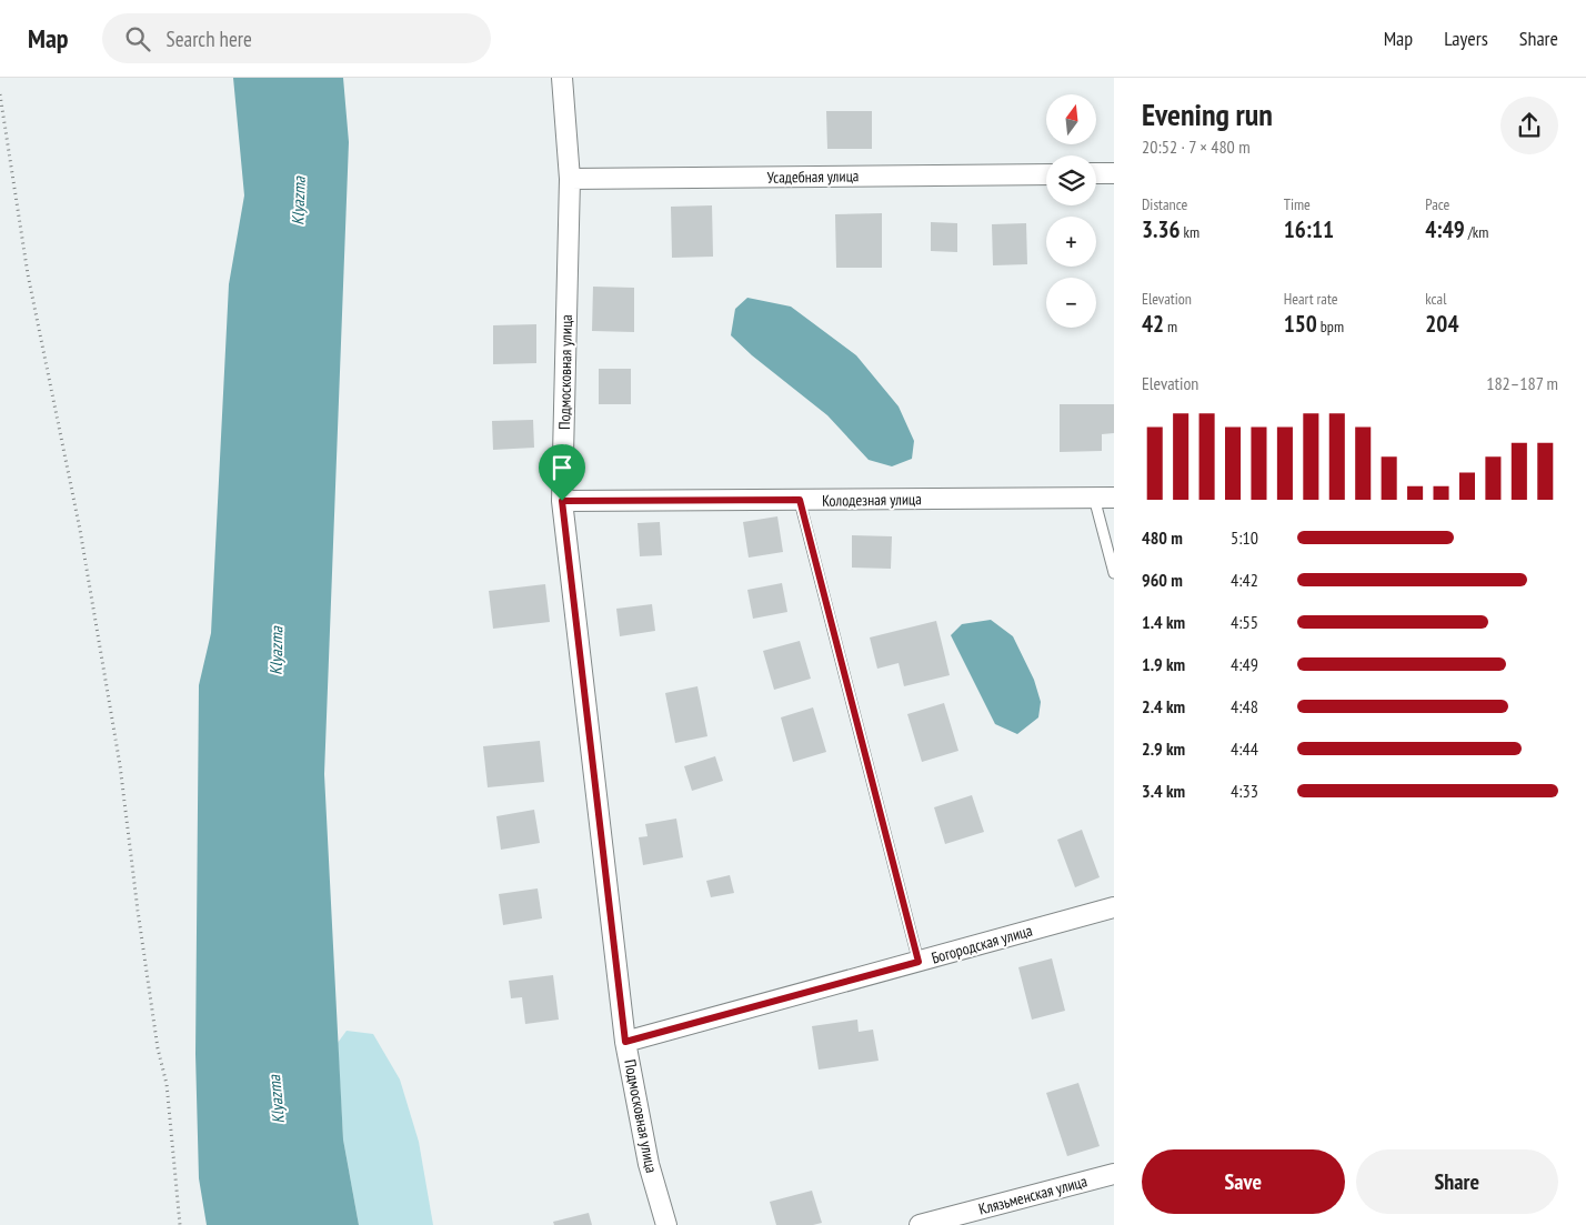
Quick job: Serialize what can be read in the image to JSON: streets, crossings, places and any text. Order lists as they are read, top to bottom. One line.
{"streets":{"street":["Усадебная улица","Подмосковная улица","Колодезная улица","Богородская улица","Клязьменская улица"]},"crossings":[["Усадебная улица","Подмосковная улица"],["Подмосковная улица","Колодезная улица"],["Подмосковная улица","Богородская улица"]],"water":["Klyazma"],"north":"top","page":{"header":"Map","search":"Search here","nav":["Map","Layers","Share"],"heading":["Evening run","20:52 · 7 × 480 m"],"map_buttons":["+","−"],"stats":[["Distance","3.36 km"],["Time","16:11"],["Pace","4:49 /km"],["Elevation","42 m"],["Heart rate","150 bpm"],["kcal","204"]],"chart":["Elevation","182–187 m"],"list":[{"name":"480 m","note":"5:10"},{"name":"960 m","note":"4:42"},{"name":"1.4 km","note":"4:55"},{"name":"1.9 km","note":"4:49"},{"name":"2.4 km","note":"4:48"},{"name":"2.9 km","note":"4:44"},{"name":"3.4 km","note":"4:33"}],"buttons":["Save","Share"]}}
